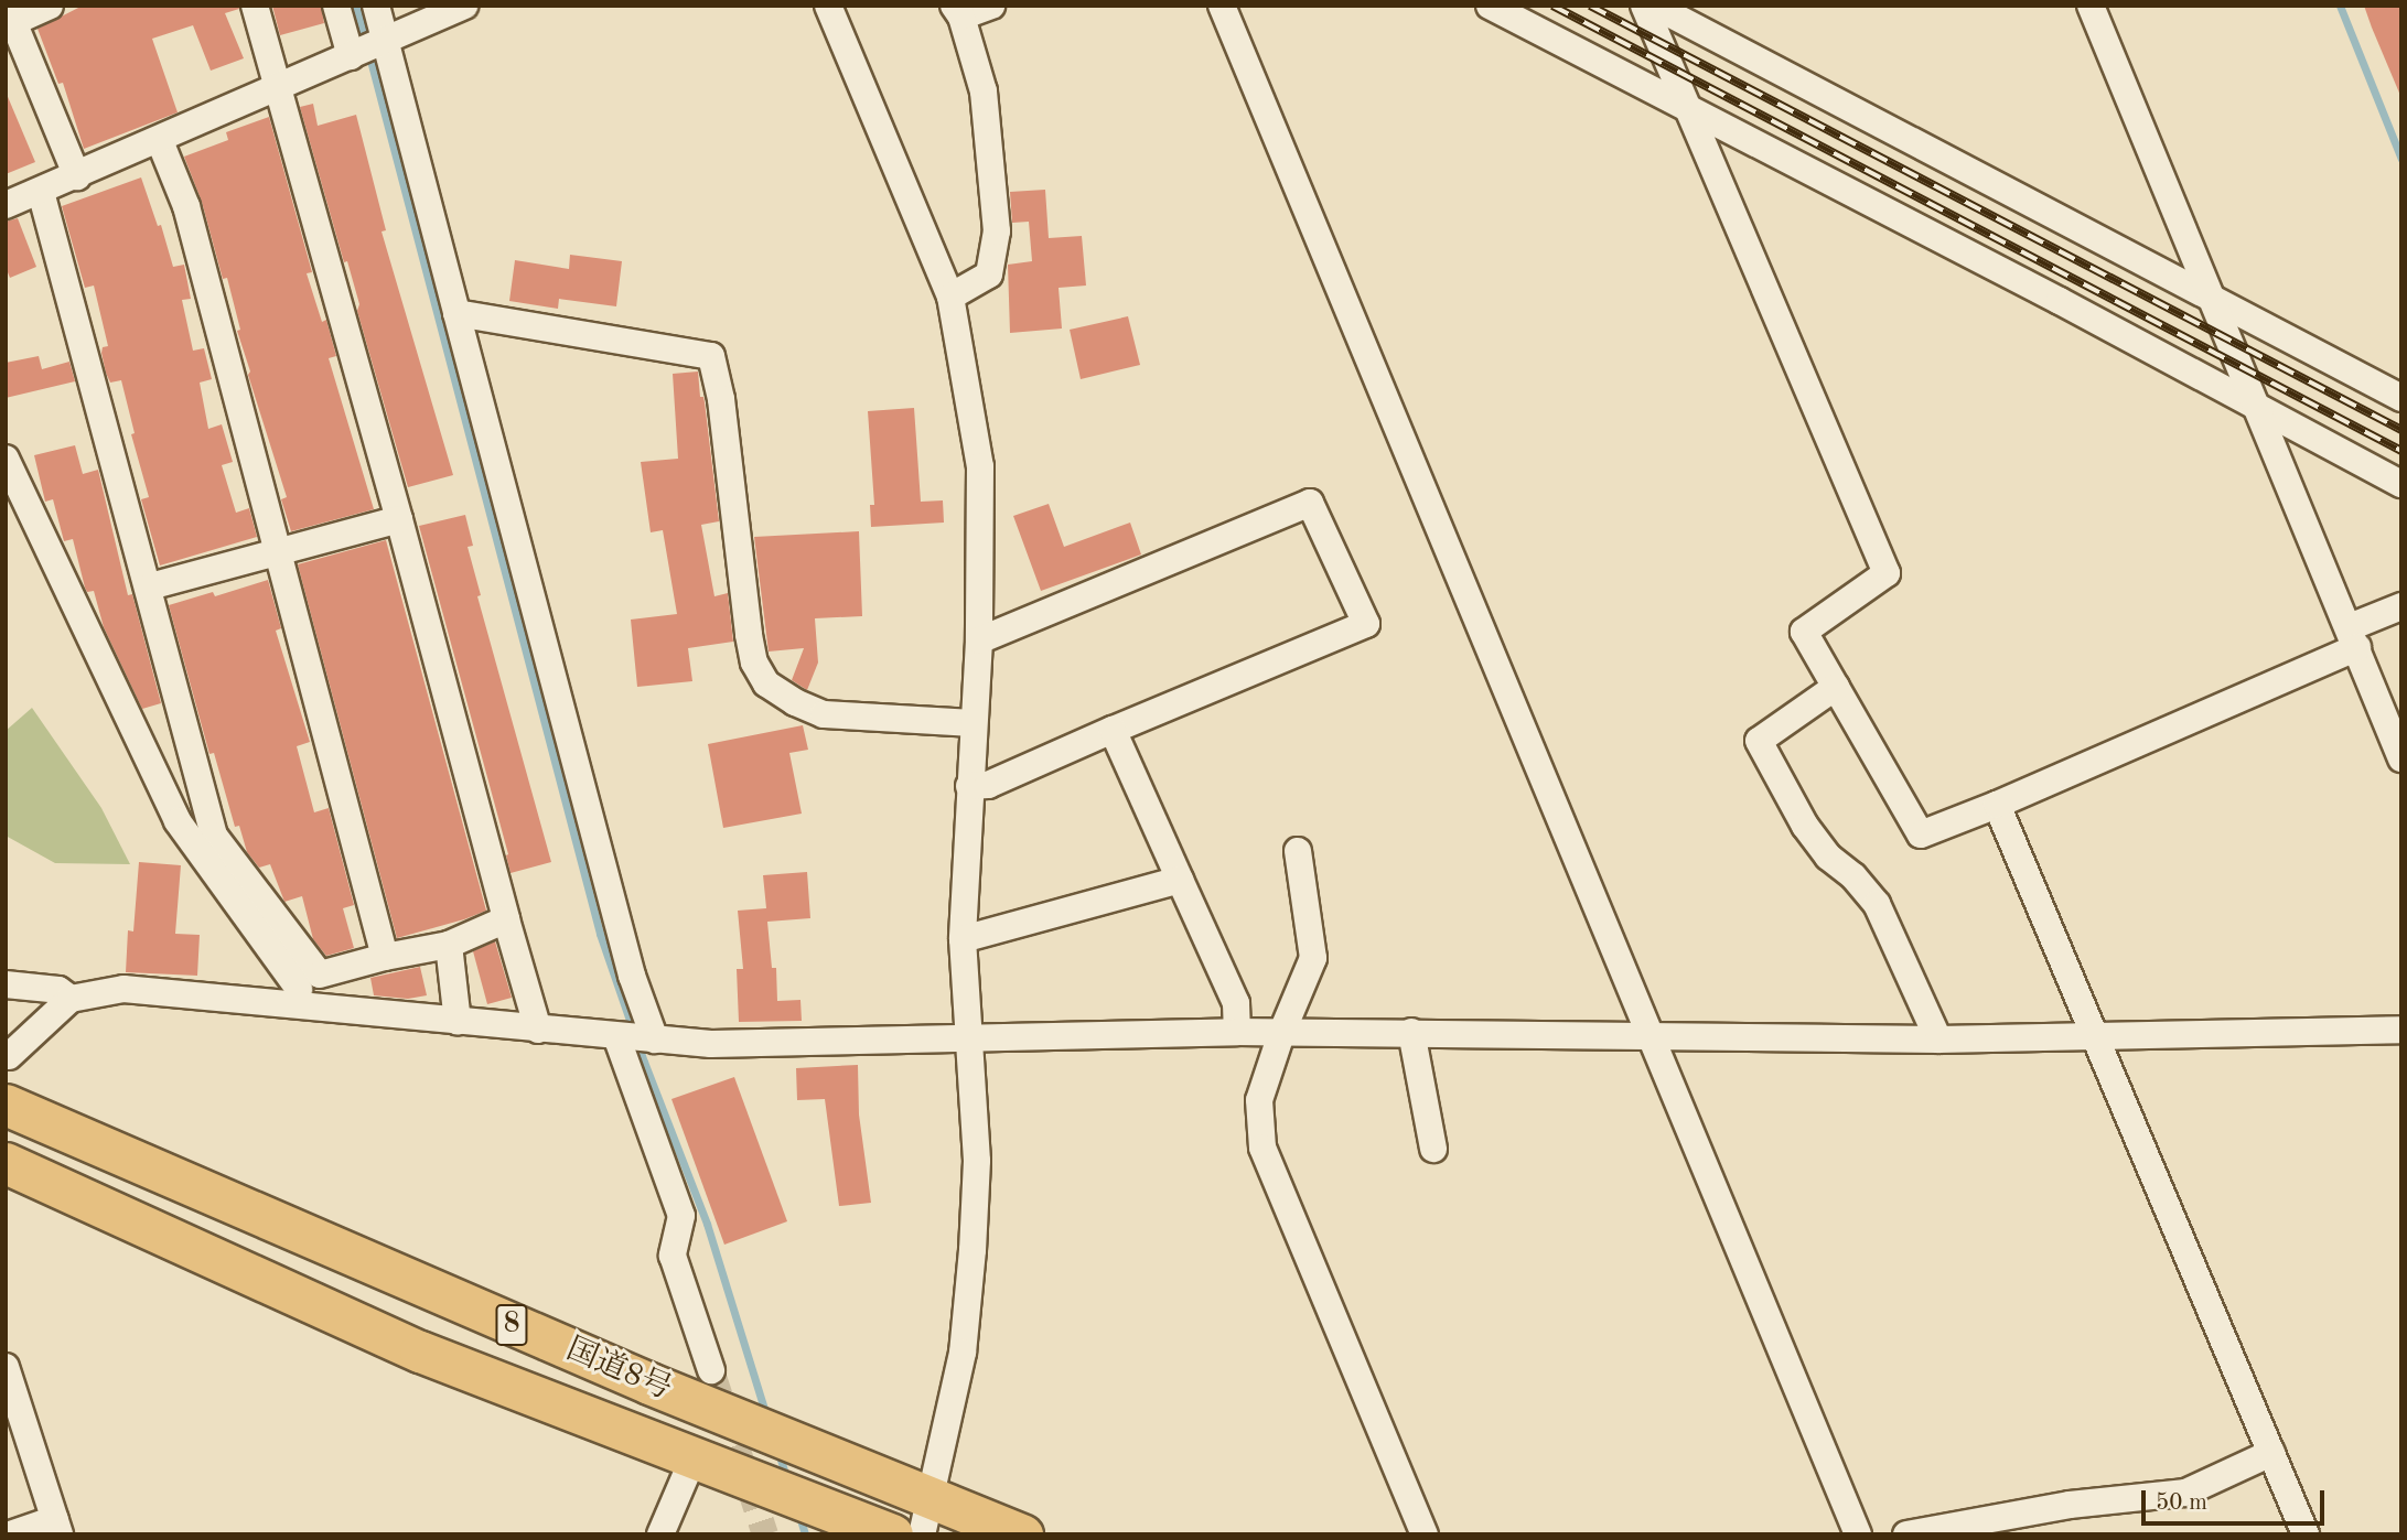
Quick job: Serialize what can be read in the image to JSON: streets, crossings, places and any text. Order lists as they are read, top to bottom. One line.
{"streets":{"highway":["8","国道8号"]},"scale_bar":"50 m"}
